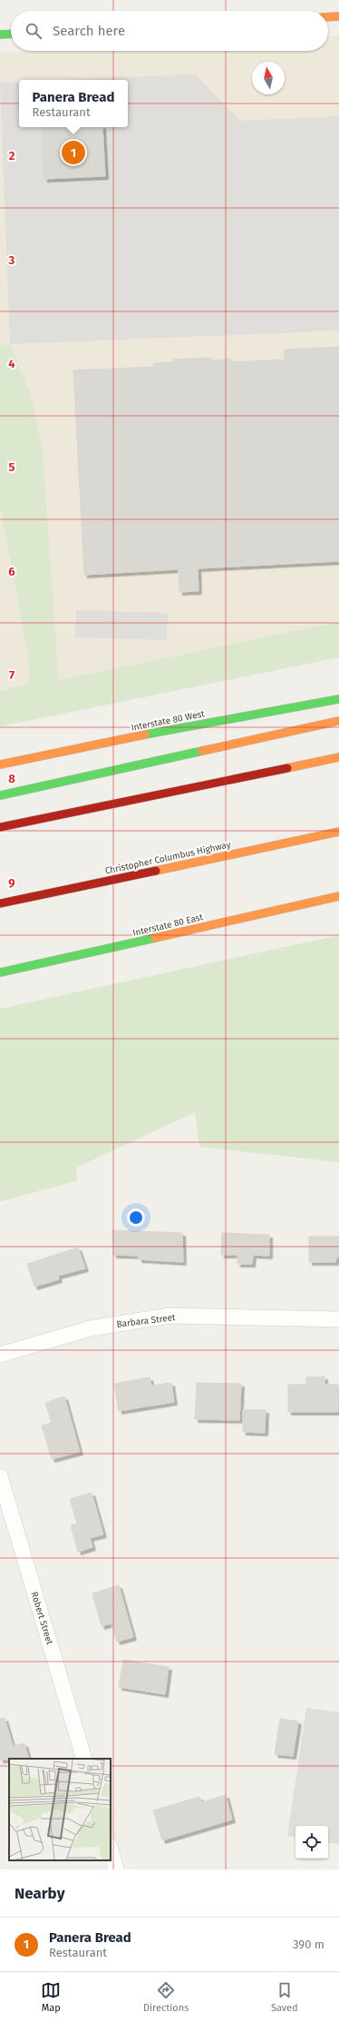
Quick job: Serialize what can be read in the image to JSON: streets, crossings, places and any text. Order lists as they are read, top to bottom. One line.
{"streets":{"highway":["Interstate 80 West","Christopher Columbus Highway","Interstate 80 East"],"street":["Barbara Street","Robert Street"]},"north":"top","page":{"search":"Search here","popup":["Panera Bread","Restaurant"],"pins":"1","heading":"Nearby","list":[{"mark":"1","name":"Panera Bread","note":"Restaurant","value":"390 m"}],"nav":["Map","Directions","Saved"]},"grid":{"rows":["2","3","4","5","6","7","8","9"]}}
